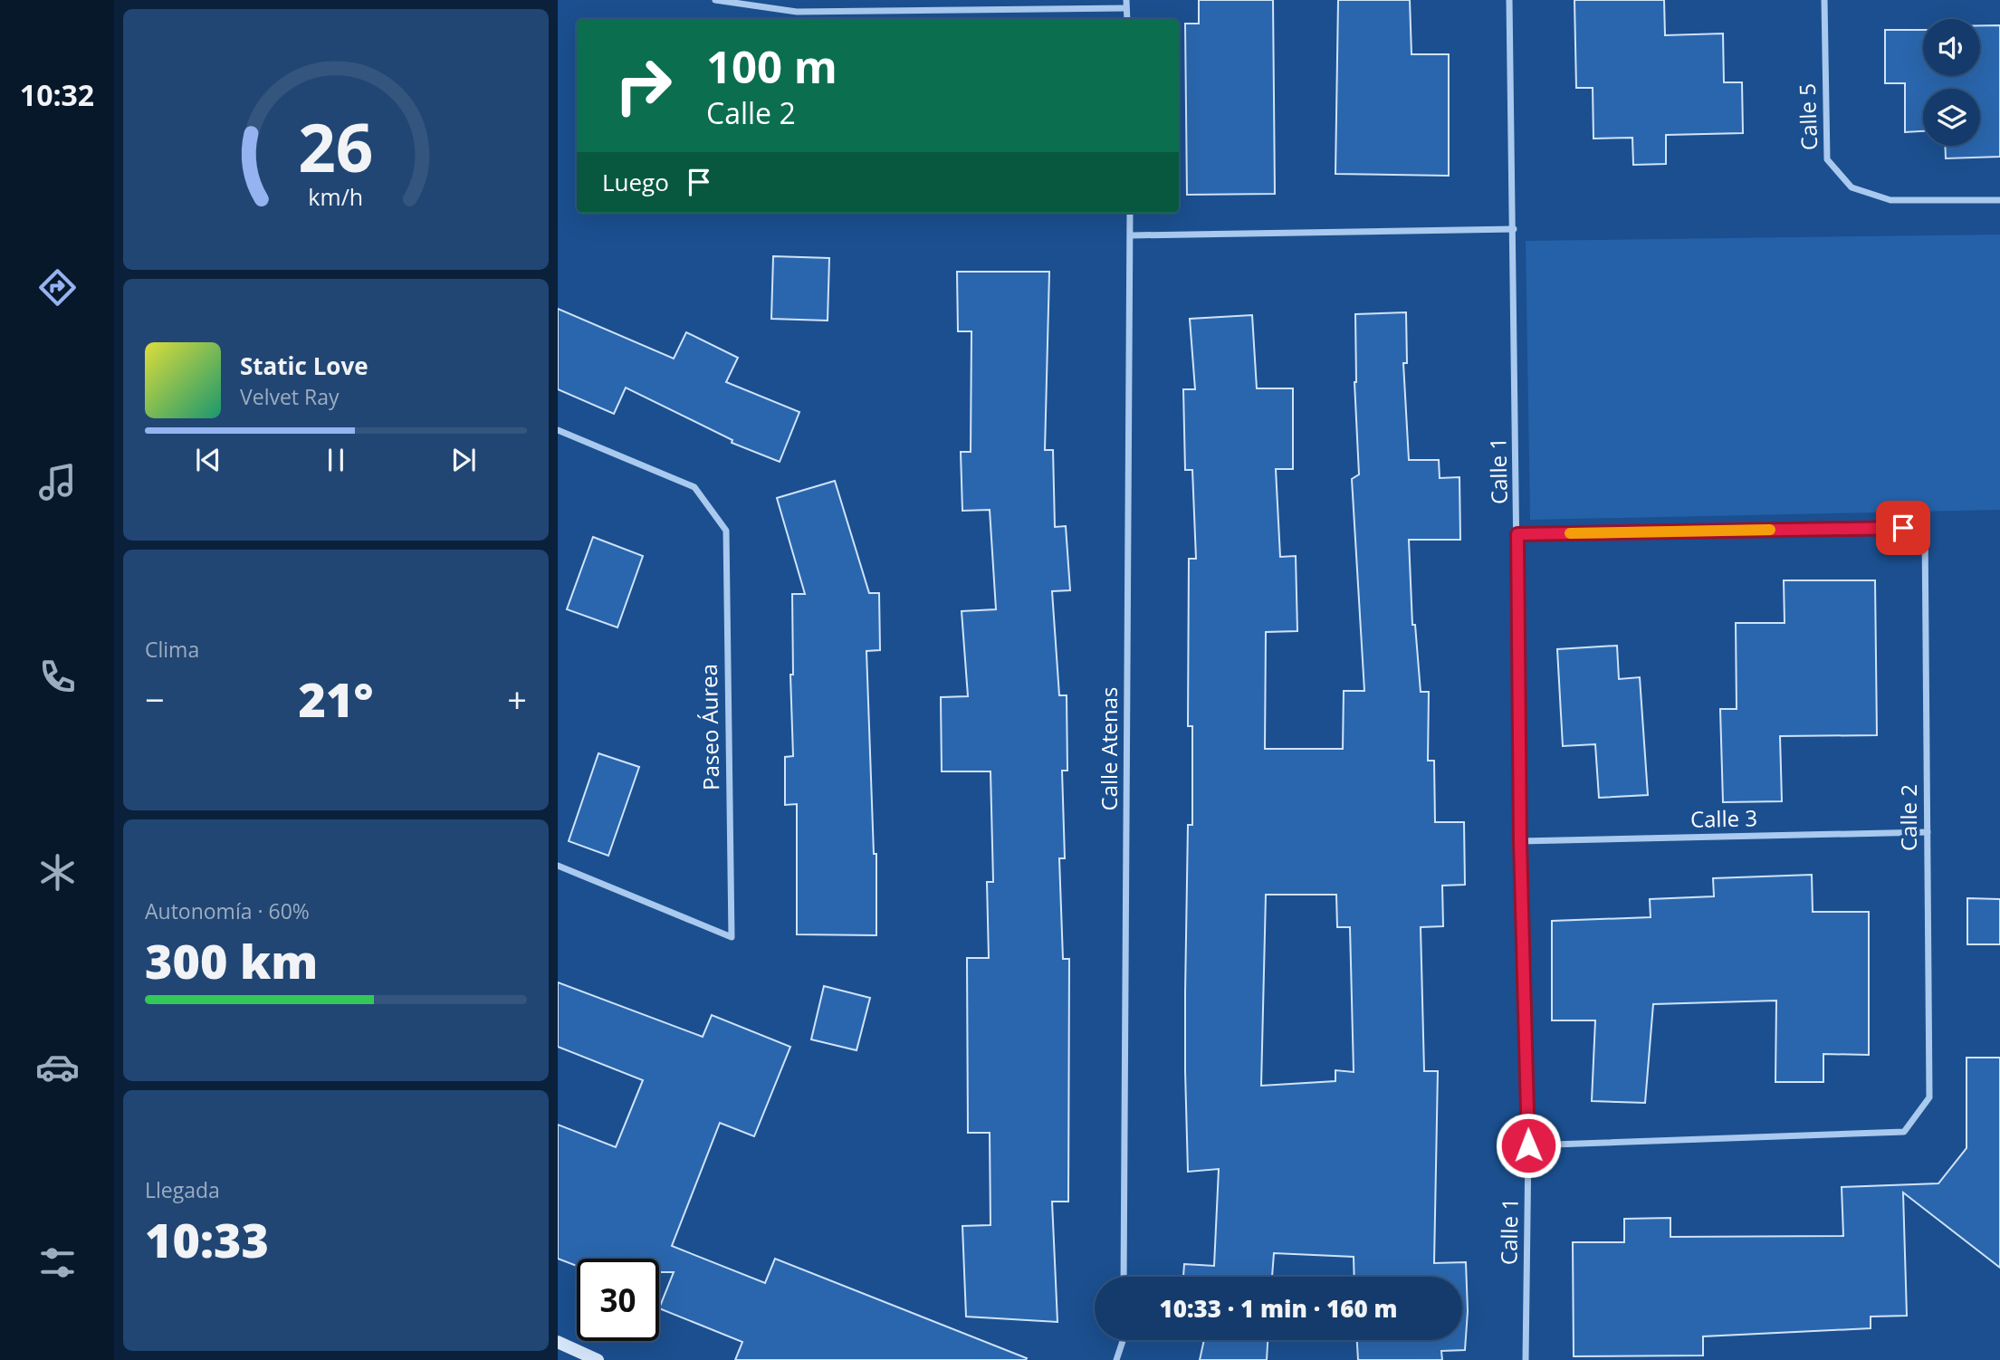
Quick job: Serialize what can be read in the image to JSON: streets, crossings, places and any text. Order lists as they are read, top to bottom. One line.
{"streets":{"street":["Calle 5","Calle 1","Paseo Áurea","Calle Atenas","Calle 2","Calle 3"]},"crossings":[["Calle 1","Calle 2"],["Calle 1","Calle 3"],["Calle 2","Calle 3"]],"page":{"tabs":"10:32","turn":["100 m","Calle 2"],"then":"Luego","song":["Static Love","Velvet Ray"],"tile":["Clima",["Autonomía · 60%","300 km"],["Llegada","10:33"]],"heat":["−","21°","+"],"limit":"30","trip":"10:33 · 1 min · 160 m","gauge":["26","km/h"]}}
